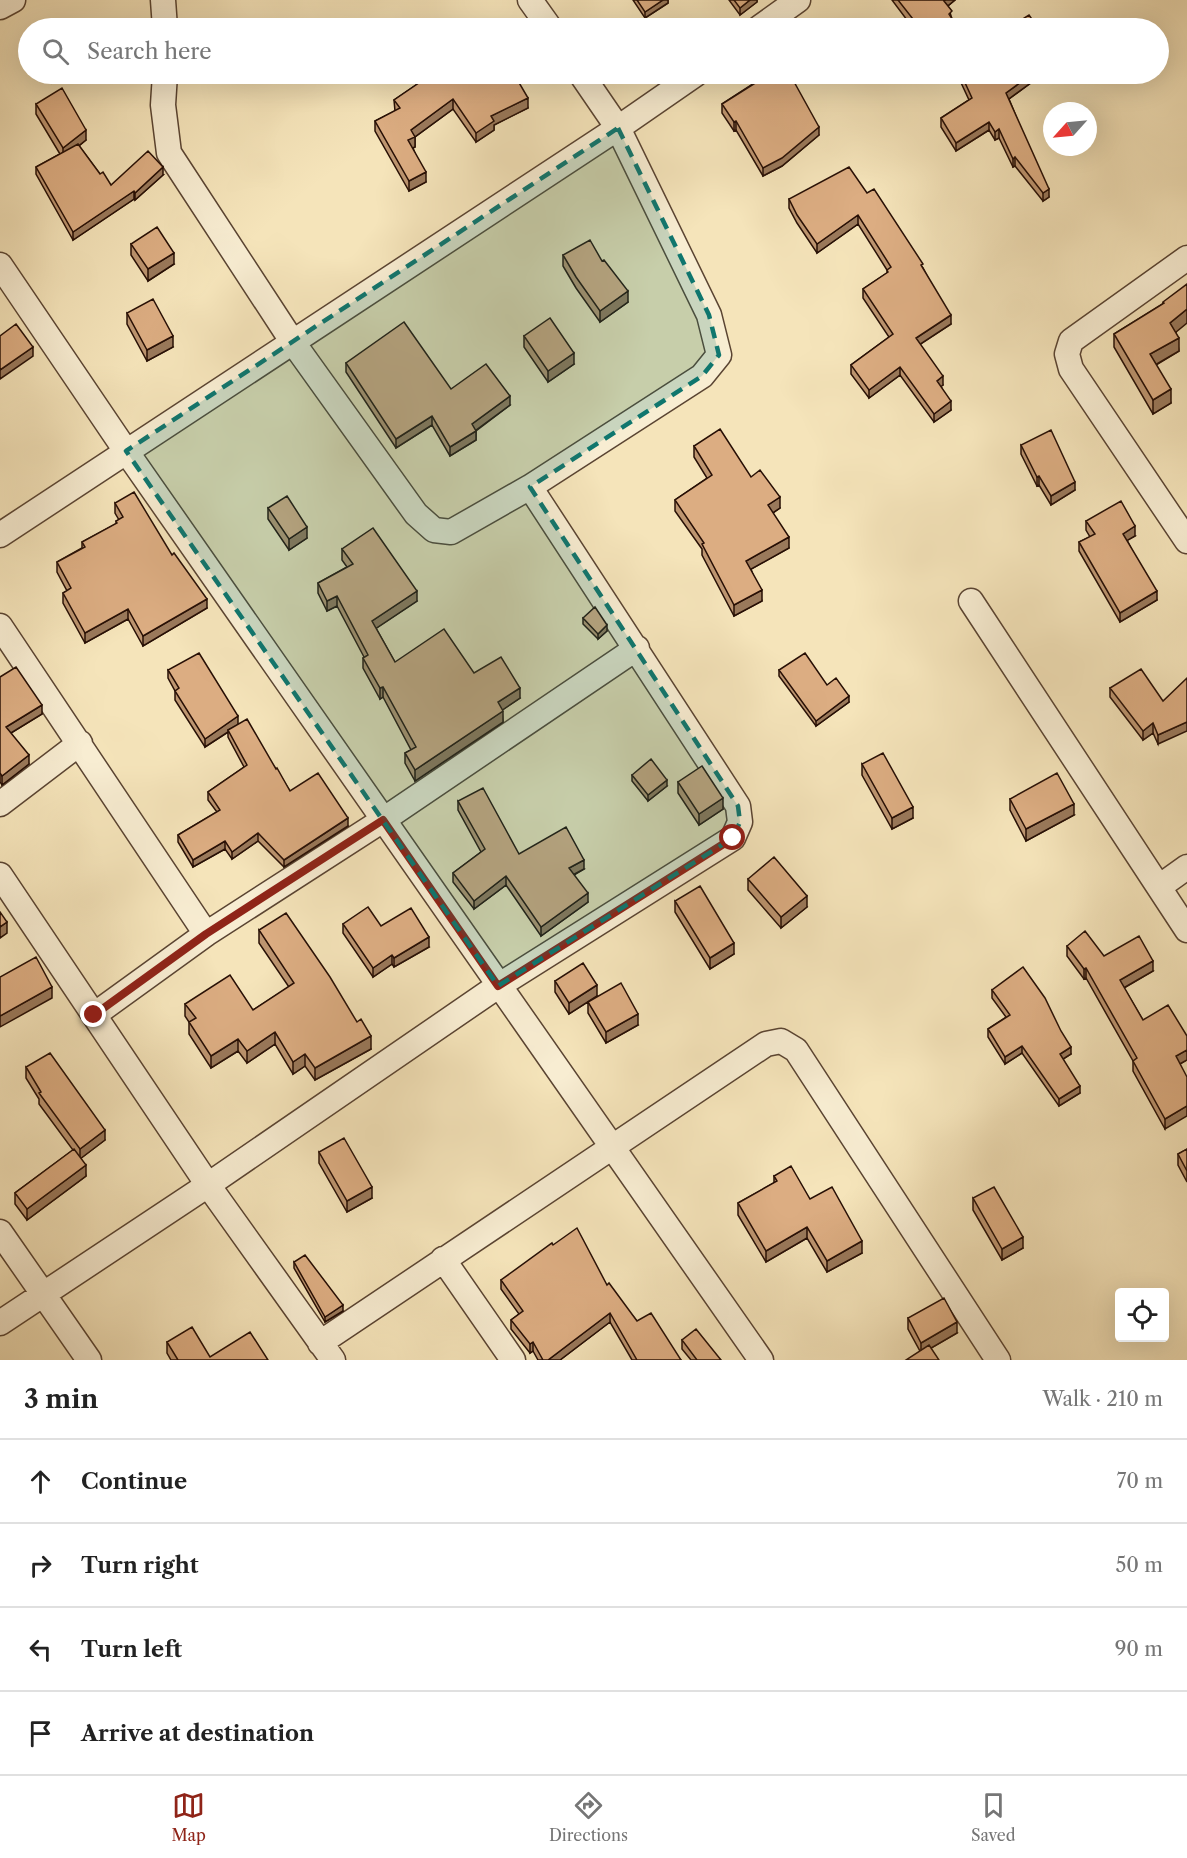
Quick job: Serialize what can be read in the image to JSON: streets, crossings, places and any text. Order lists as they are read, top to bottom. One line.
{"north":"bottom left","page":{"search":"Search here","heading":["3 min","Walk · 210 m"],"list":[["Continue","70 m"],["Turn right","50 m"],["Turn left","90 m"],"Arrive at destination"],"nav":["Map","Directions","Saved"]}}
